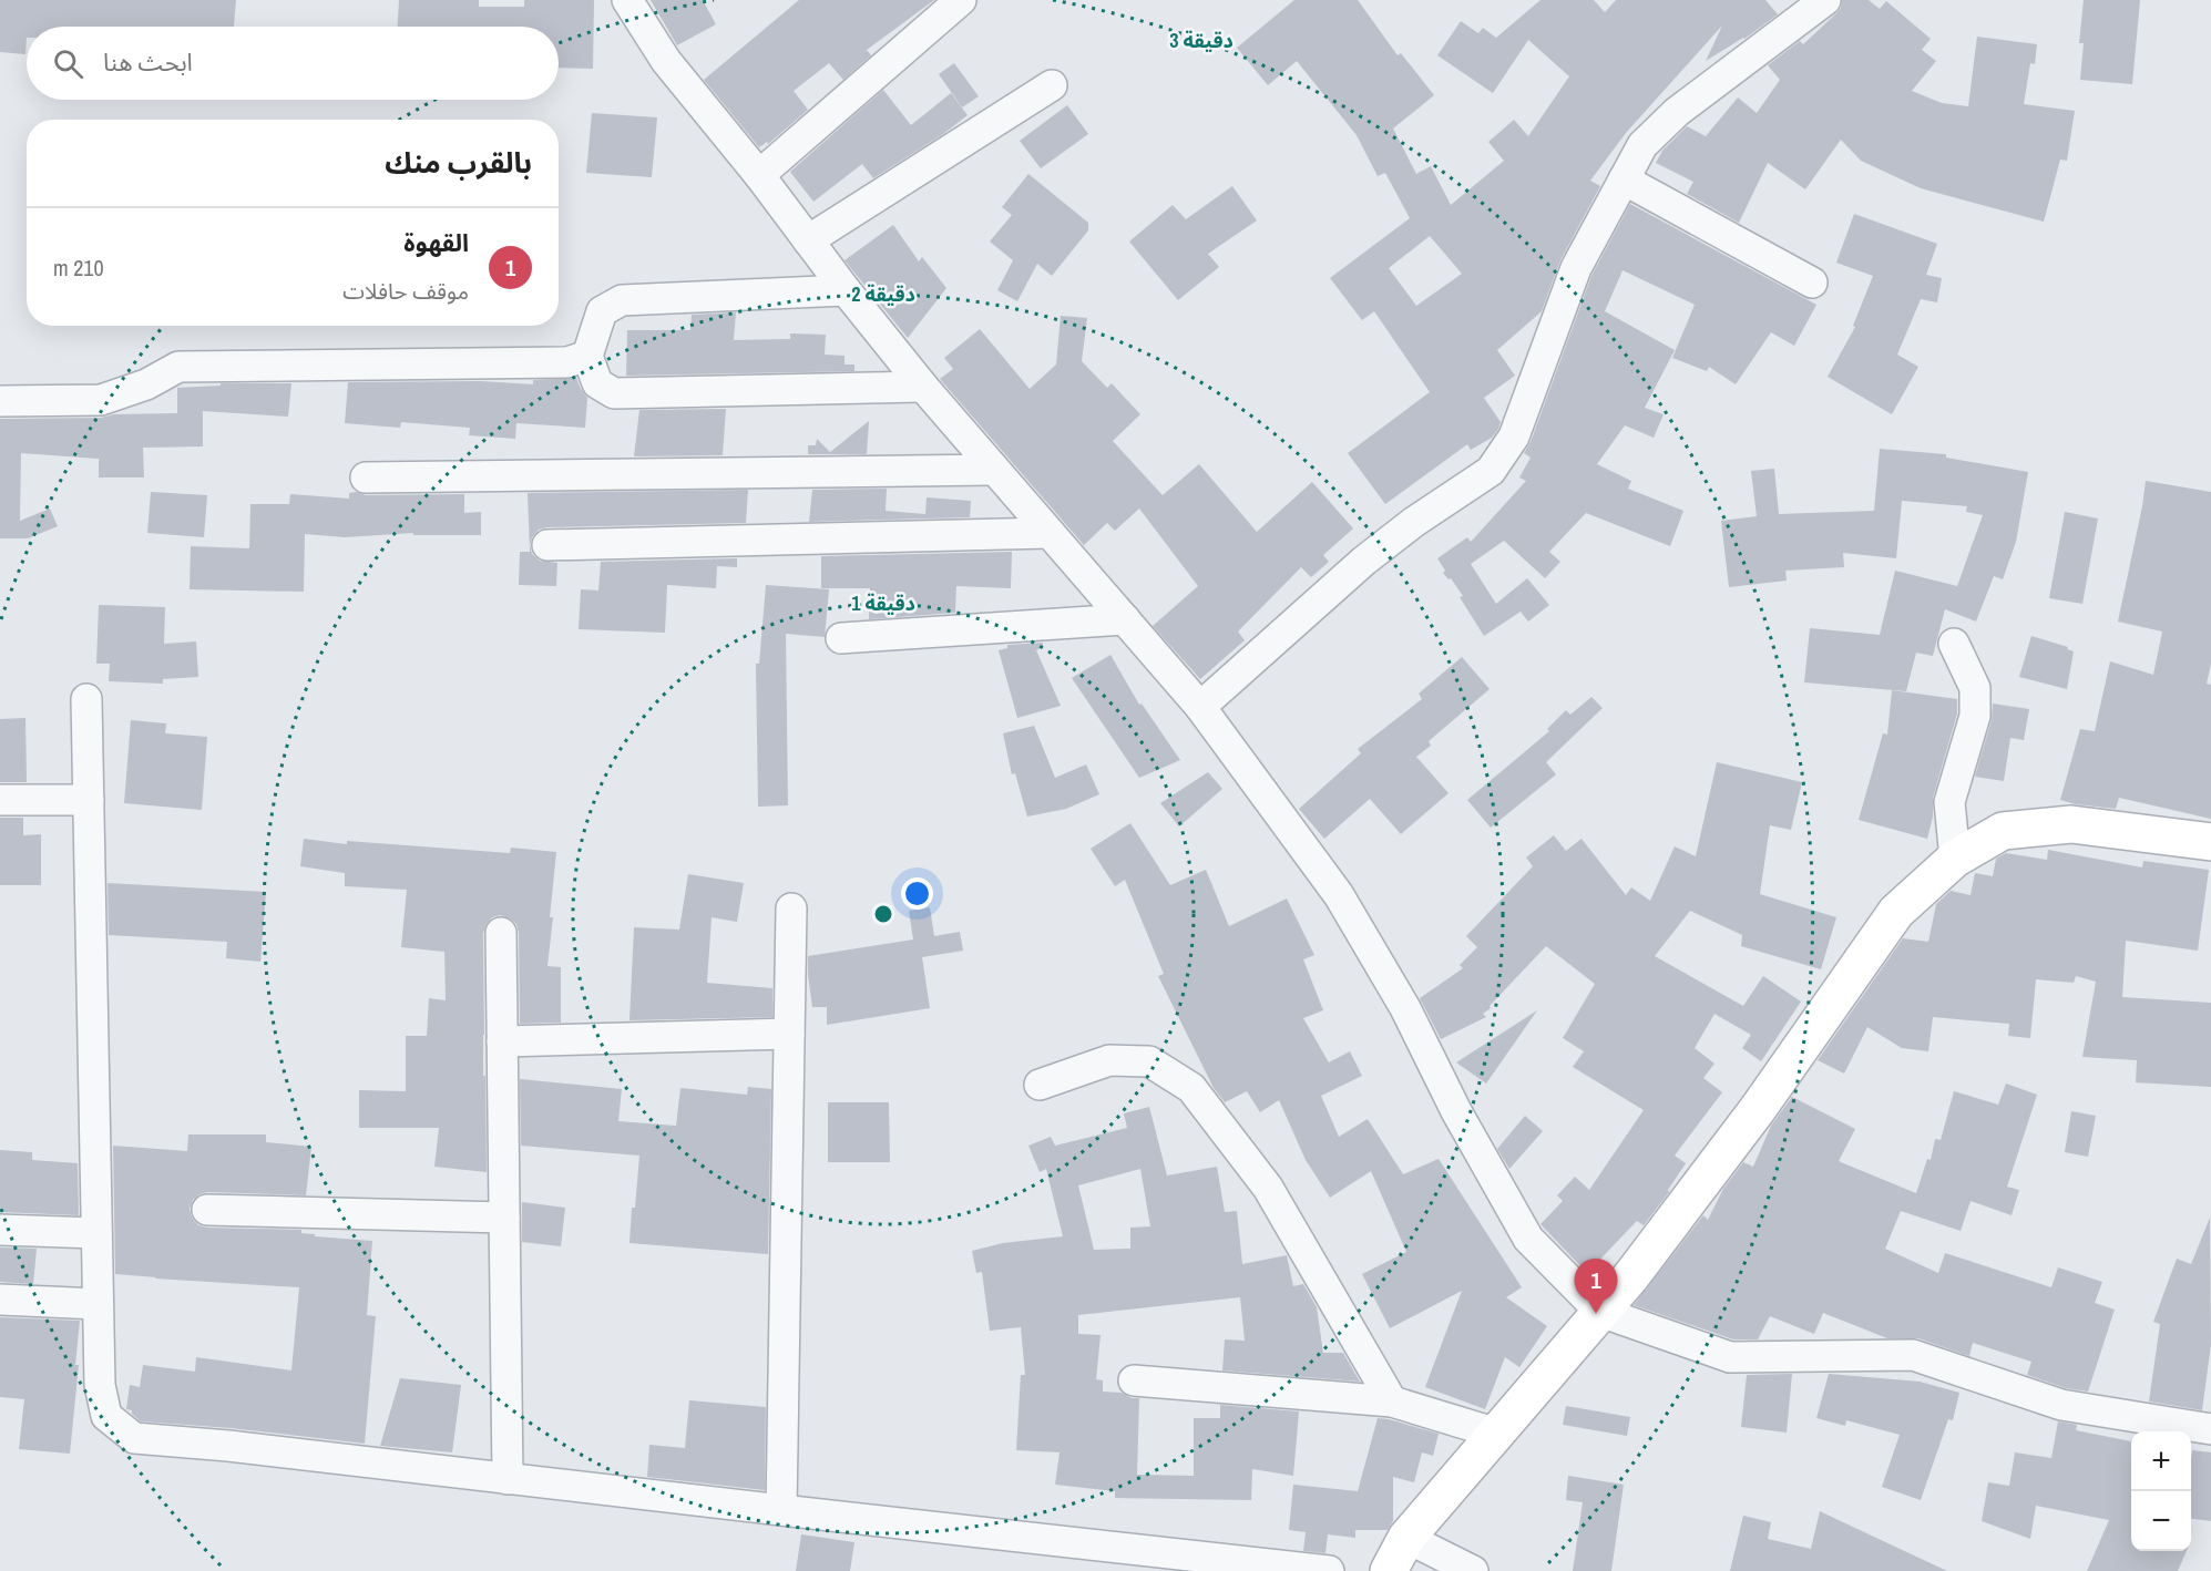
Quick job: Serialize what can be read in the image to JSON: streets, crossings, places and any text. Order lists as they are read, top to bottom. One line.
{"page":{"search":"ابحث هنا","heading":"بالقرب منك","list":[{"mark":"1","name":"القهوة","note":"موقف حافلات","value":"210 m"}],"pins":"1","map_buttons":["+","−"]},"rings":["3 دقيقة","2 دقيقة","1 دقيقة"]}
